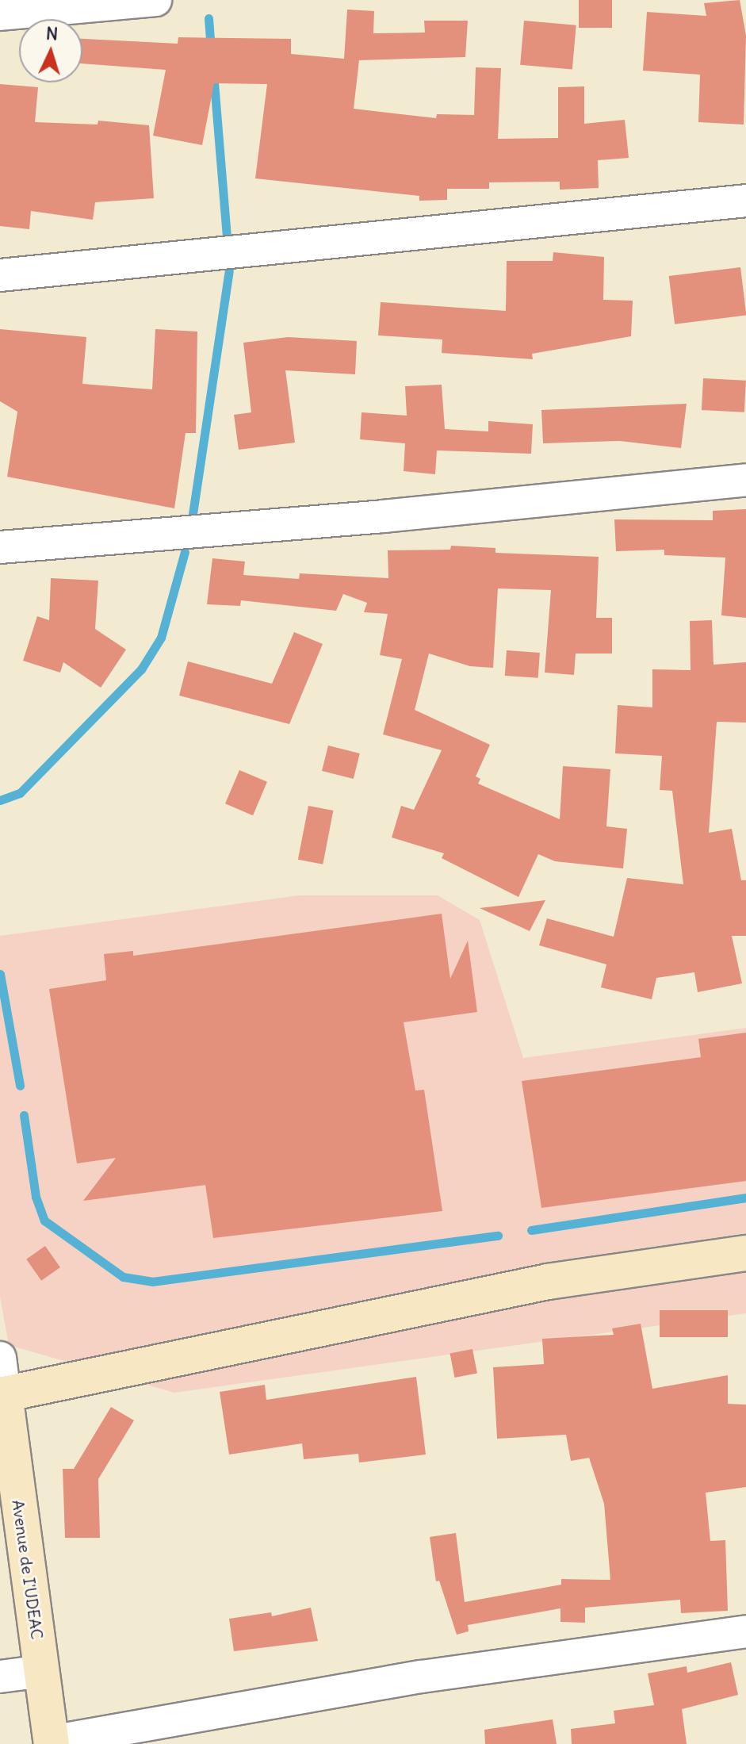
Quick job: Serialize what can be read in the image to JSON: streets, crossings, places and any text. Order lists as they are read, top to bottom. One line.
{"streets":{"main road":["Avenue de I'UDEAC"]},"north":"top"}
